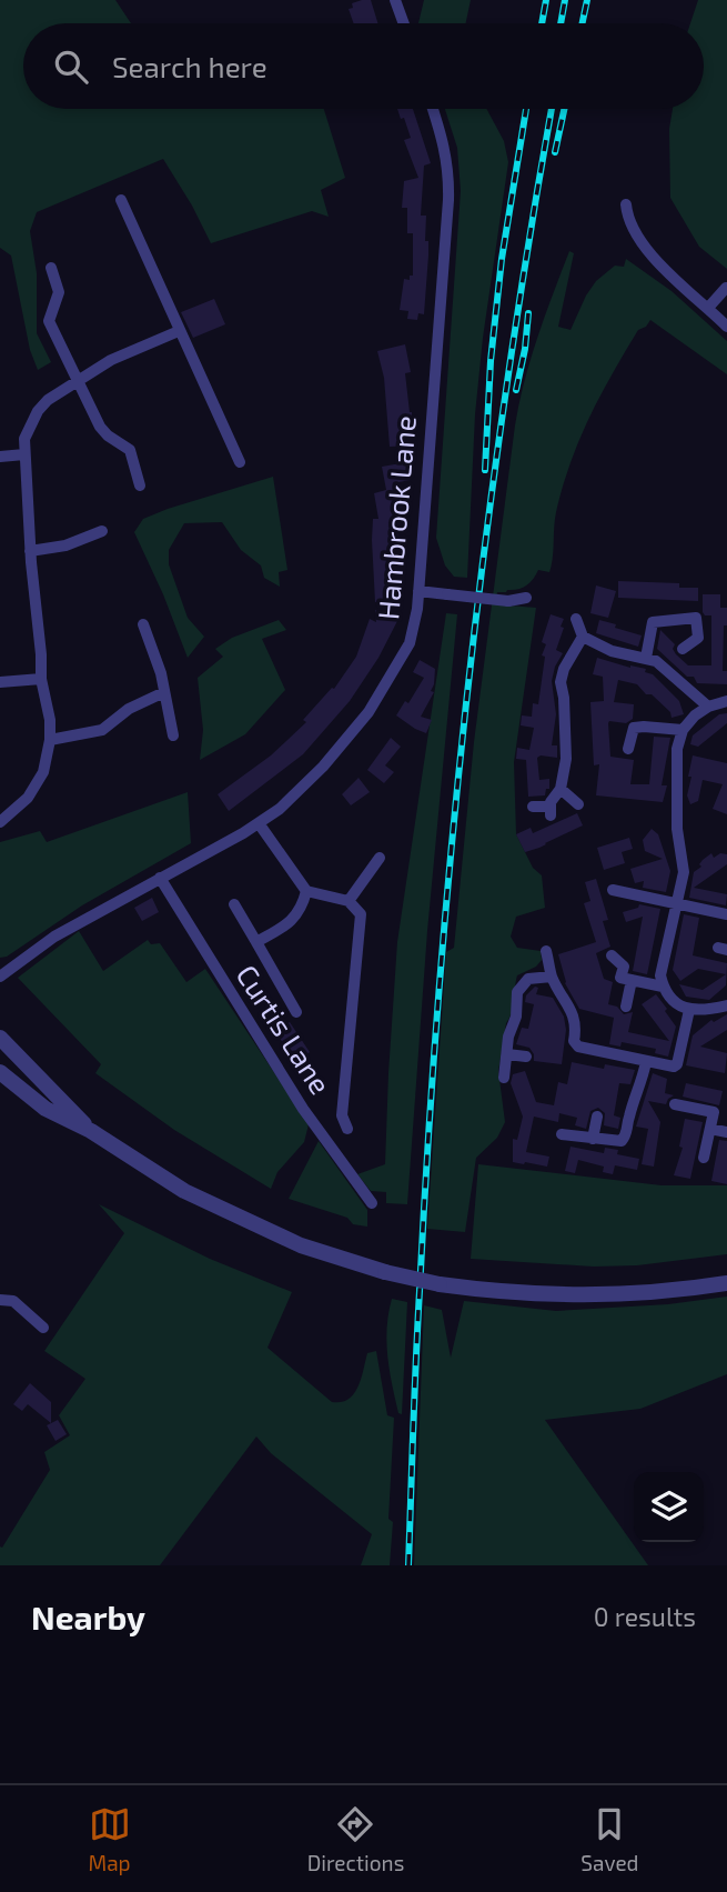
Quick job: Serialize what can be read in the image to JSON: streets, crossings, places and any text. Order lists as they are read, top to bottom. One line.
{"streets":{"street":["Hambrook Lane","Curtis Lane"]},"crossings":[["Hambrook Lane","Curtis Lane"]],"page":{"search":"Search here","heading":["Nearby","0 results"],"nav":["Map","Directions","Saved"]}}
